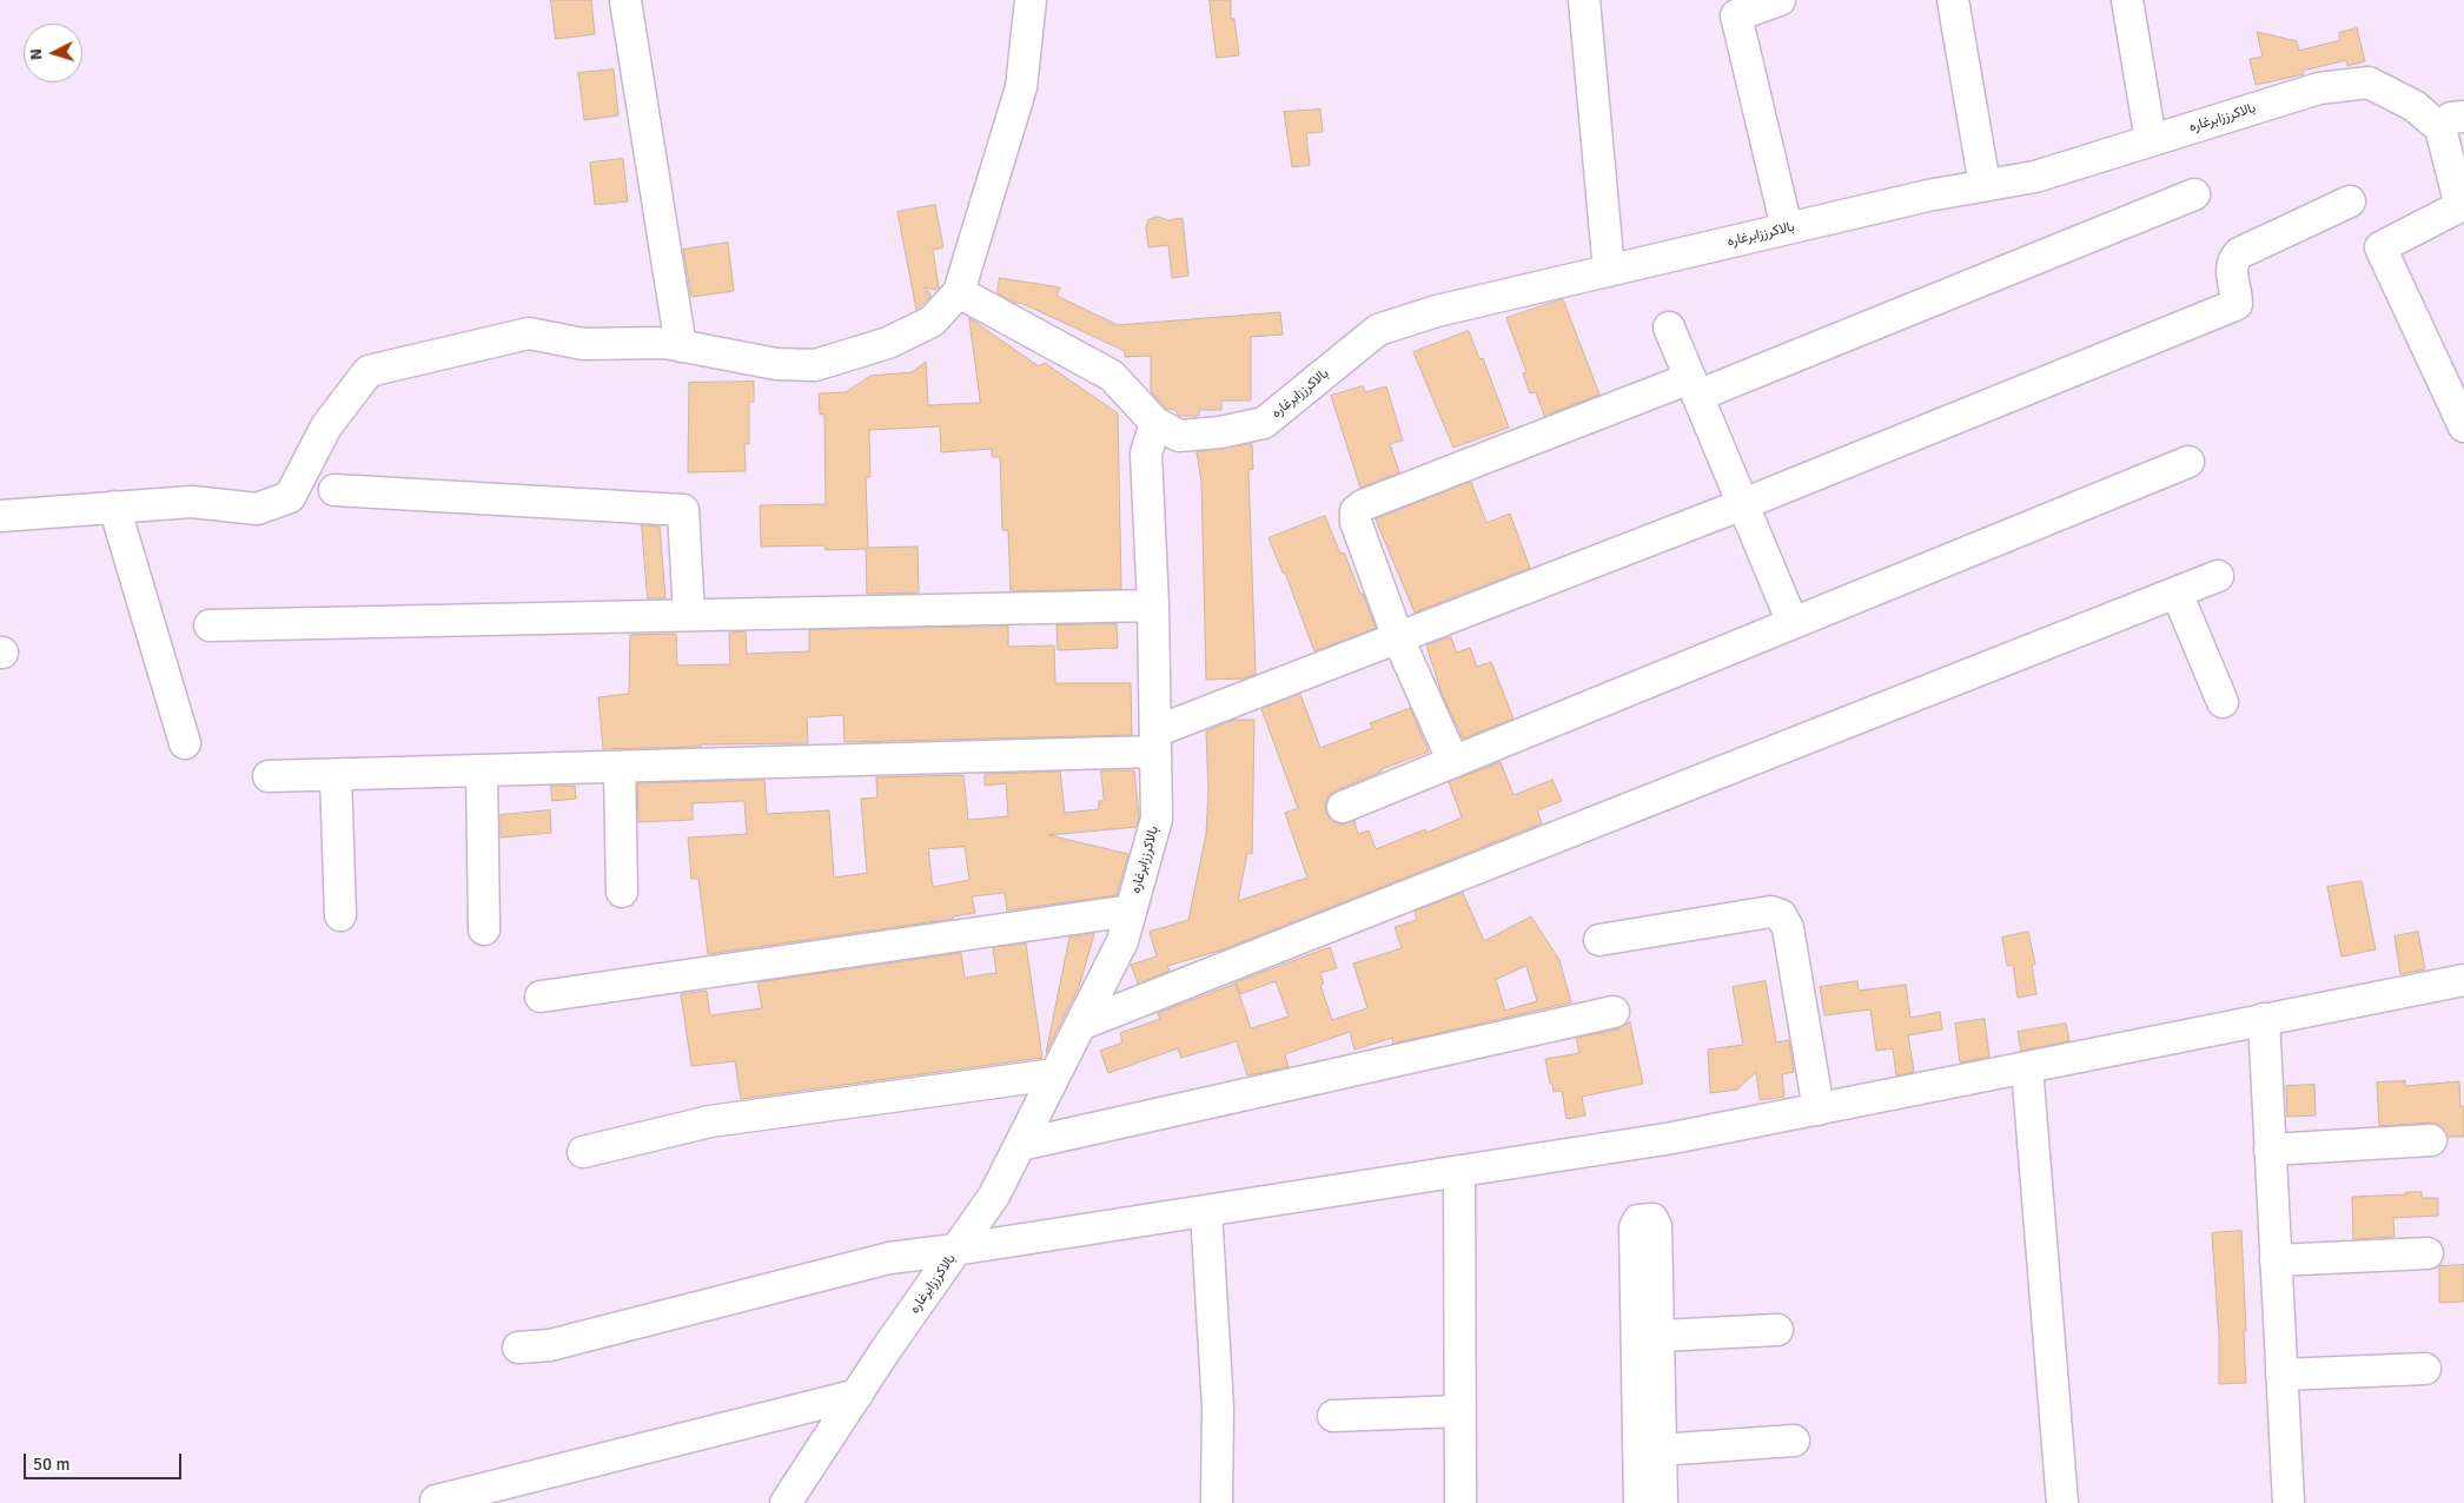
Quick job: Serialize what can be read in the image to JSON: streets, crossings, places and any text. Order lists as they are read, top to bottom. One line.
{"streets":{"street":["بالاکرززابرغاره"]},"scale_bar":"50 m","north":"left"}
